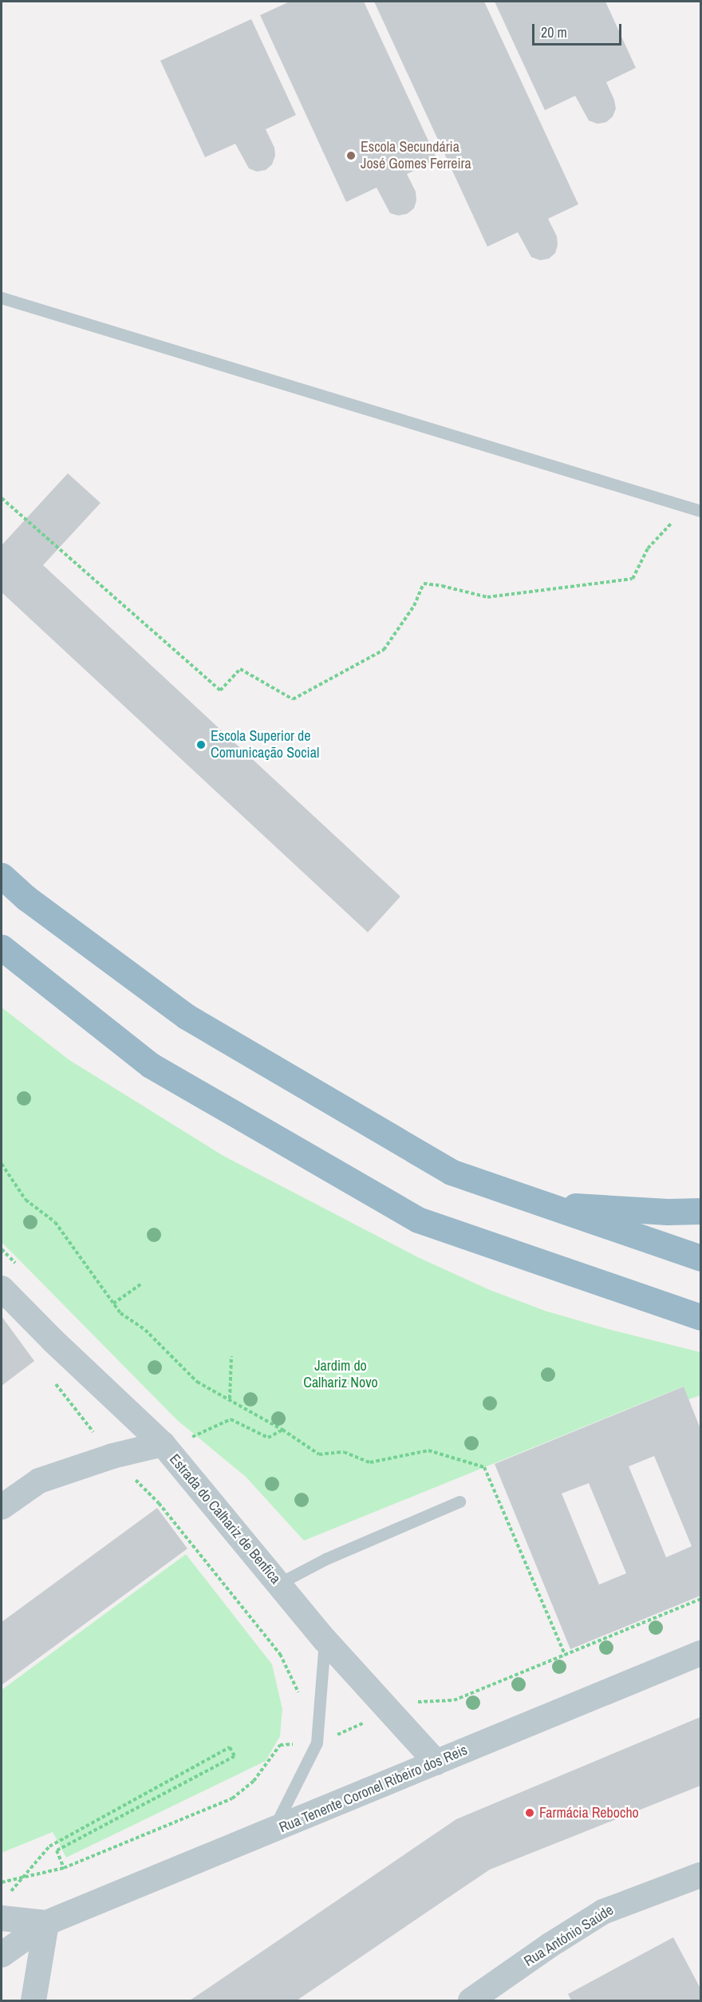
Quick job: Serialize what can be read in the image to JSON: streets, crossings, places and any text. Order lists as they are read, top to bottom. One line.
{"streets":{"street":["Estrada do Calhariz de Benfica","Rua Tenente Coronel Ribeiro dos Reis","Rua António Saúde"]},"crossings":[["Estrada do Calhariz de Benfica","Rua Tenente Coronel Ribeiro dos Reis"]],"parks":["Jardim do Calhariz Novo"],"places":["Escola Secundária José Gomes Ferreira","Escola Superior de Comunicação Social","Farmácia Rebocho"],"scale_bar":"20 m"}
